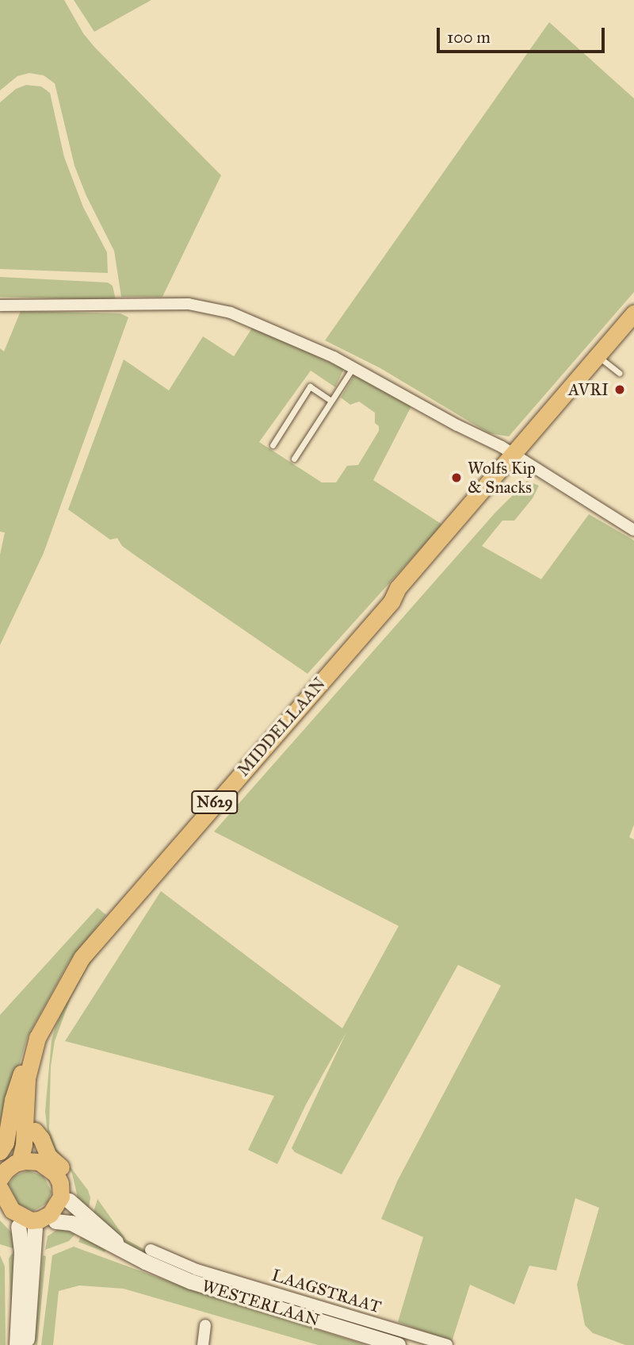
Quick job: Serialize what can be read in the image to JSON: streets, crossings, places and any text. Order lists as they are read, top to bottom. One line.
{"streets":{"main road":["MIDDELLAAN","N629"],"street":["LAAGSTRAAT","WESTERLAAN"]},"crossings":[["MIDDELLAAN","N629"],["LAAGSTRAAT","WESTERLAAN"]],"places":["AVRI","Wolfs Kip & Snacks"],"scale_bar":"100 m"}
